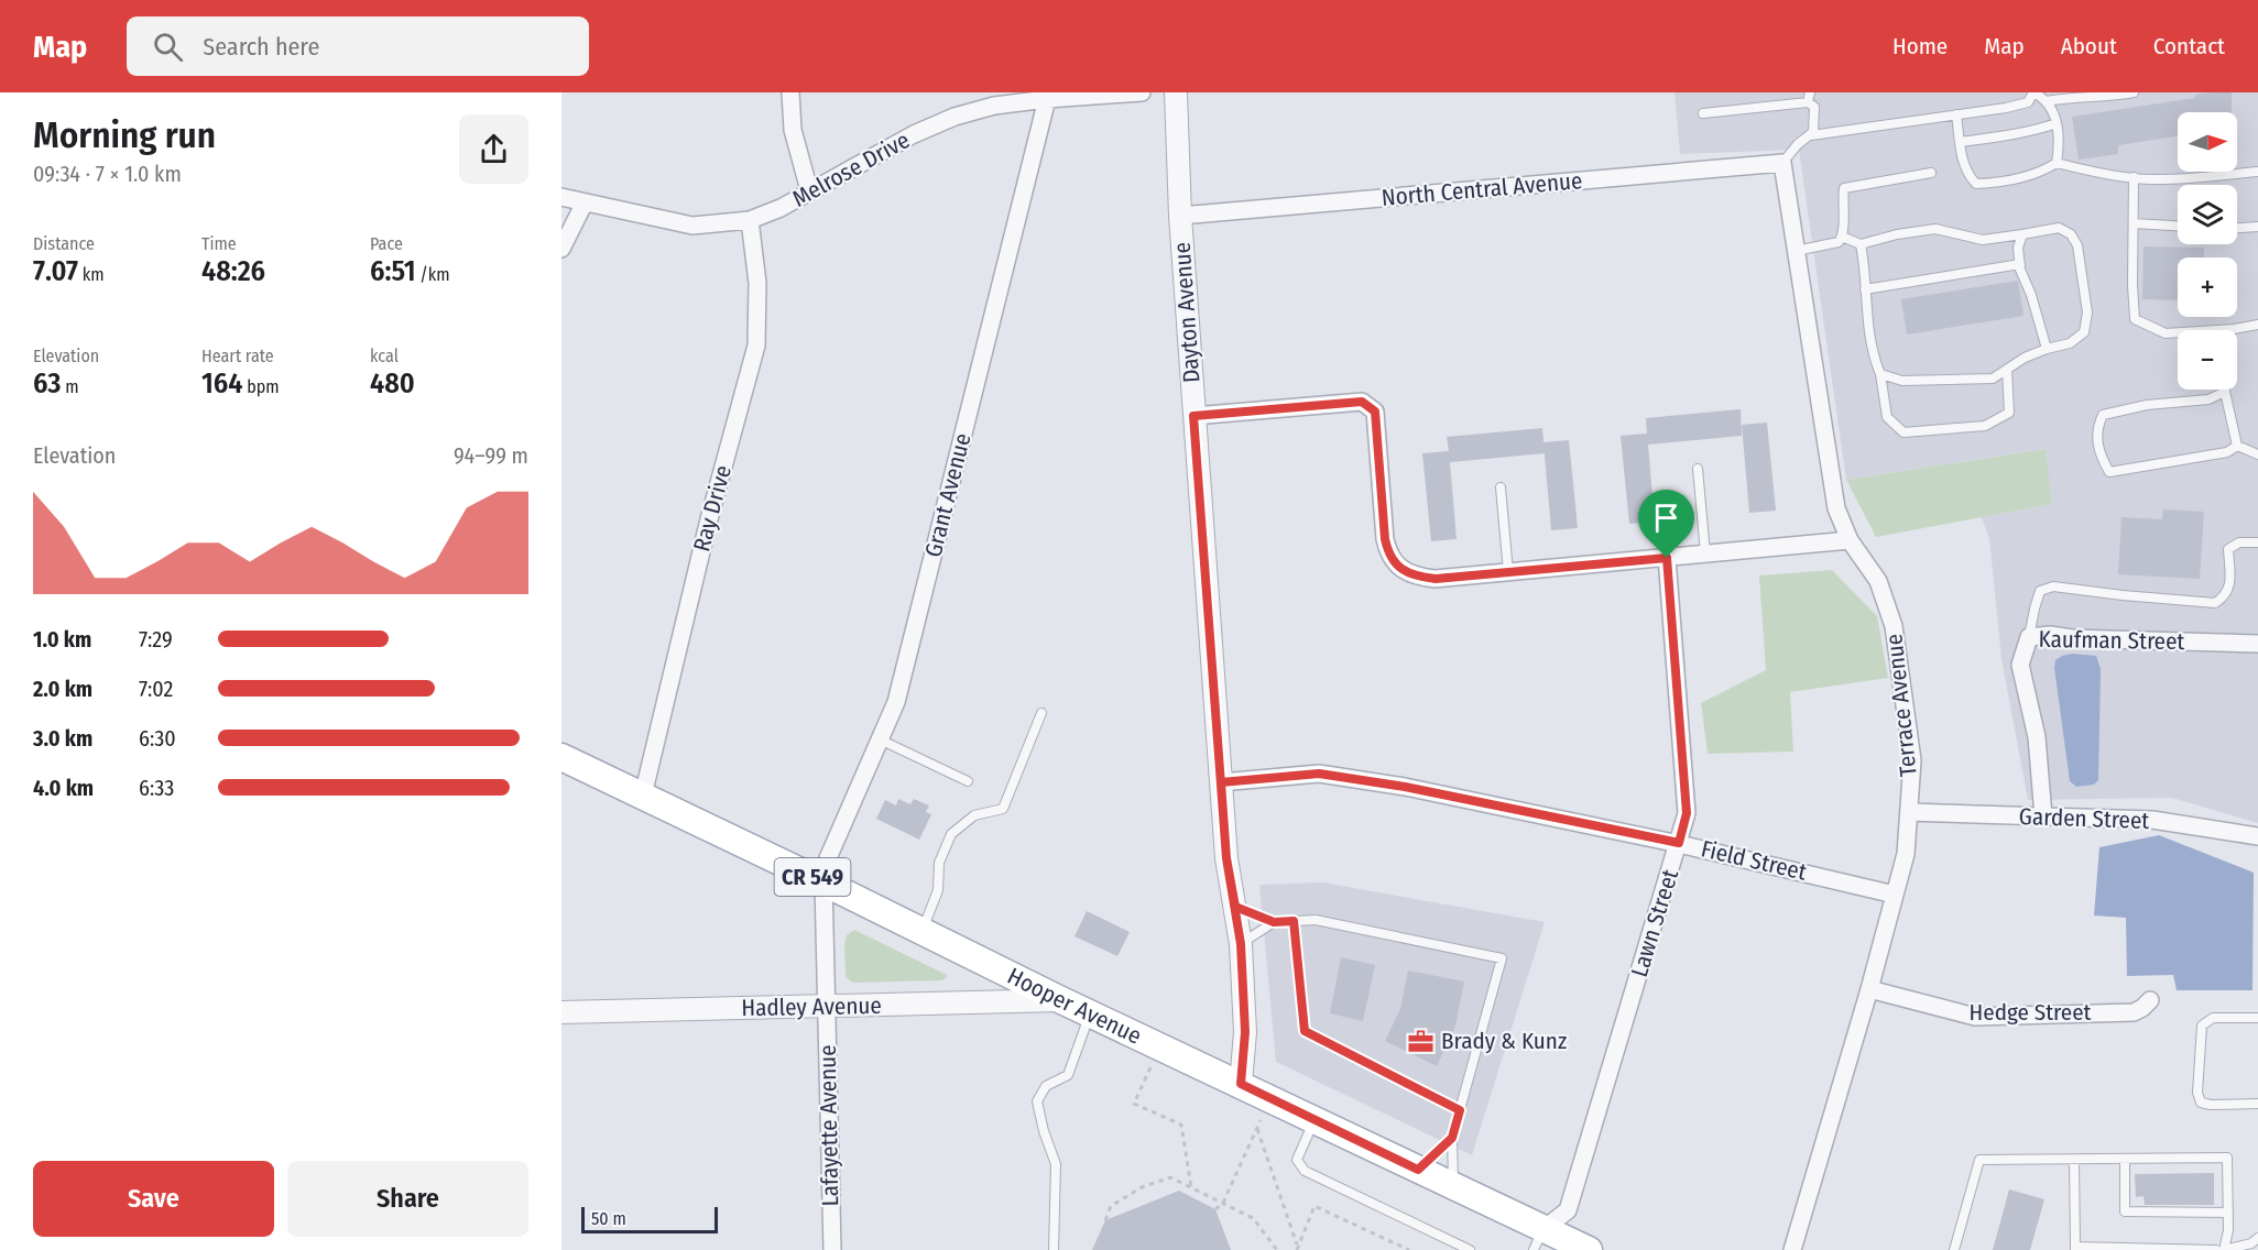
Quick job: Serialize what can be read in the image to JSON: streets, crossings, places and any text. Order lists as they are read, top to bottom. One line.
{"streets":{"main road":["CR 549","Hooper Avenue"],"street":["Melrose Drive","North Central Avenue","Dayton Avenue","Grant Avenue","Ray Drive","Kaufman Street","Terrace Avenue","Garden Street","Field Street","Lawn Street","Hadley Avenue","Hedge Street","Lafayette Avenue"]},"crossings":[["Melrose Drive","Grant Avenue"],["Melrose Drive","Ray Drive"],["North Central Avenue","Dayton Avenue"],["North Central Avenue","Terrace Avenue"],["Dayton Avenue","Field Street"],["Dayton Avenue","Hooper Avenue"],["Grant Avenue","Hooper Avenue"],["Grant Avenue","Lafayette Avenue"],["Ray Drive","Hooper Avenue"],["Kaufman Street","Garden Street"],["Terrace Avenue","Garden Street"],["Terrace Avenue","Field Street"],["Terrace Avenue","Hedge Street"],["Field Street","Lawn Street"],["Lawn Street","Hooper Avenue"],["Hooper Avenue","Hadley Avenue"],["Hooper Avenue","Lafayette Avenue"],["Hadley Avenue","Lafayette Avenue"]],"places":{"office":["Brady & Kunz"]},"scale_bar":"50 m","north":"right","page":{"header":"Map","search":"Search here","nav":["Home","Map","About","Contact"],"heading":["Morning run","09:34 · 7 × 1.0 km"],"map_buttons":["+","−"],"stats":[["Distance","7.07 km"],["Time","48:26"],["Pace","6:51 /km"],["Elevation","63 m"],["Heart rate","164 bpm"],["kcal","480"]],"chart":["Elevation","94–99 m"],"list":[{"name":"1.0 km","note":"7:29"},{"name":"2.0 km","note":"7:02"},{"name":"3.0 km","note":"6:30"},{"name":"4.0 km","note":"6:33"}],"buttons":["Save","Share"],"scale":"50 m"}}
